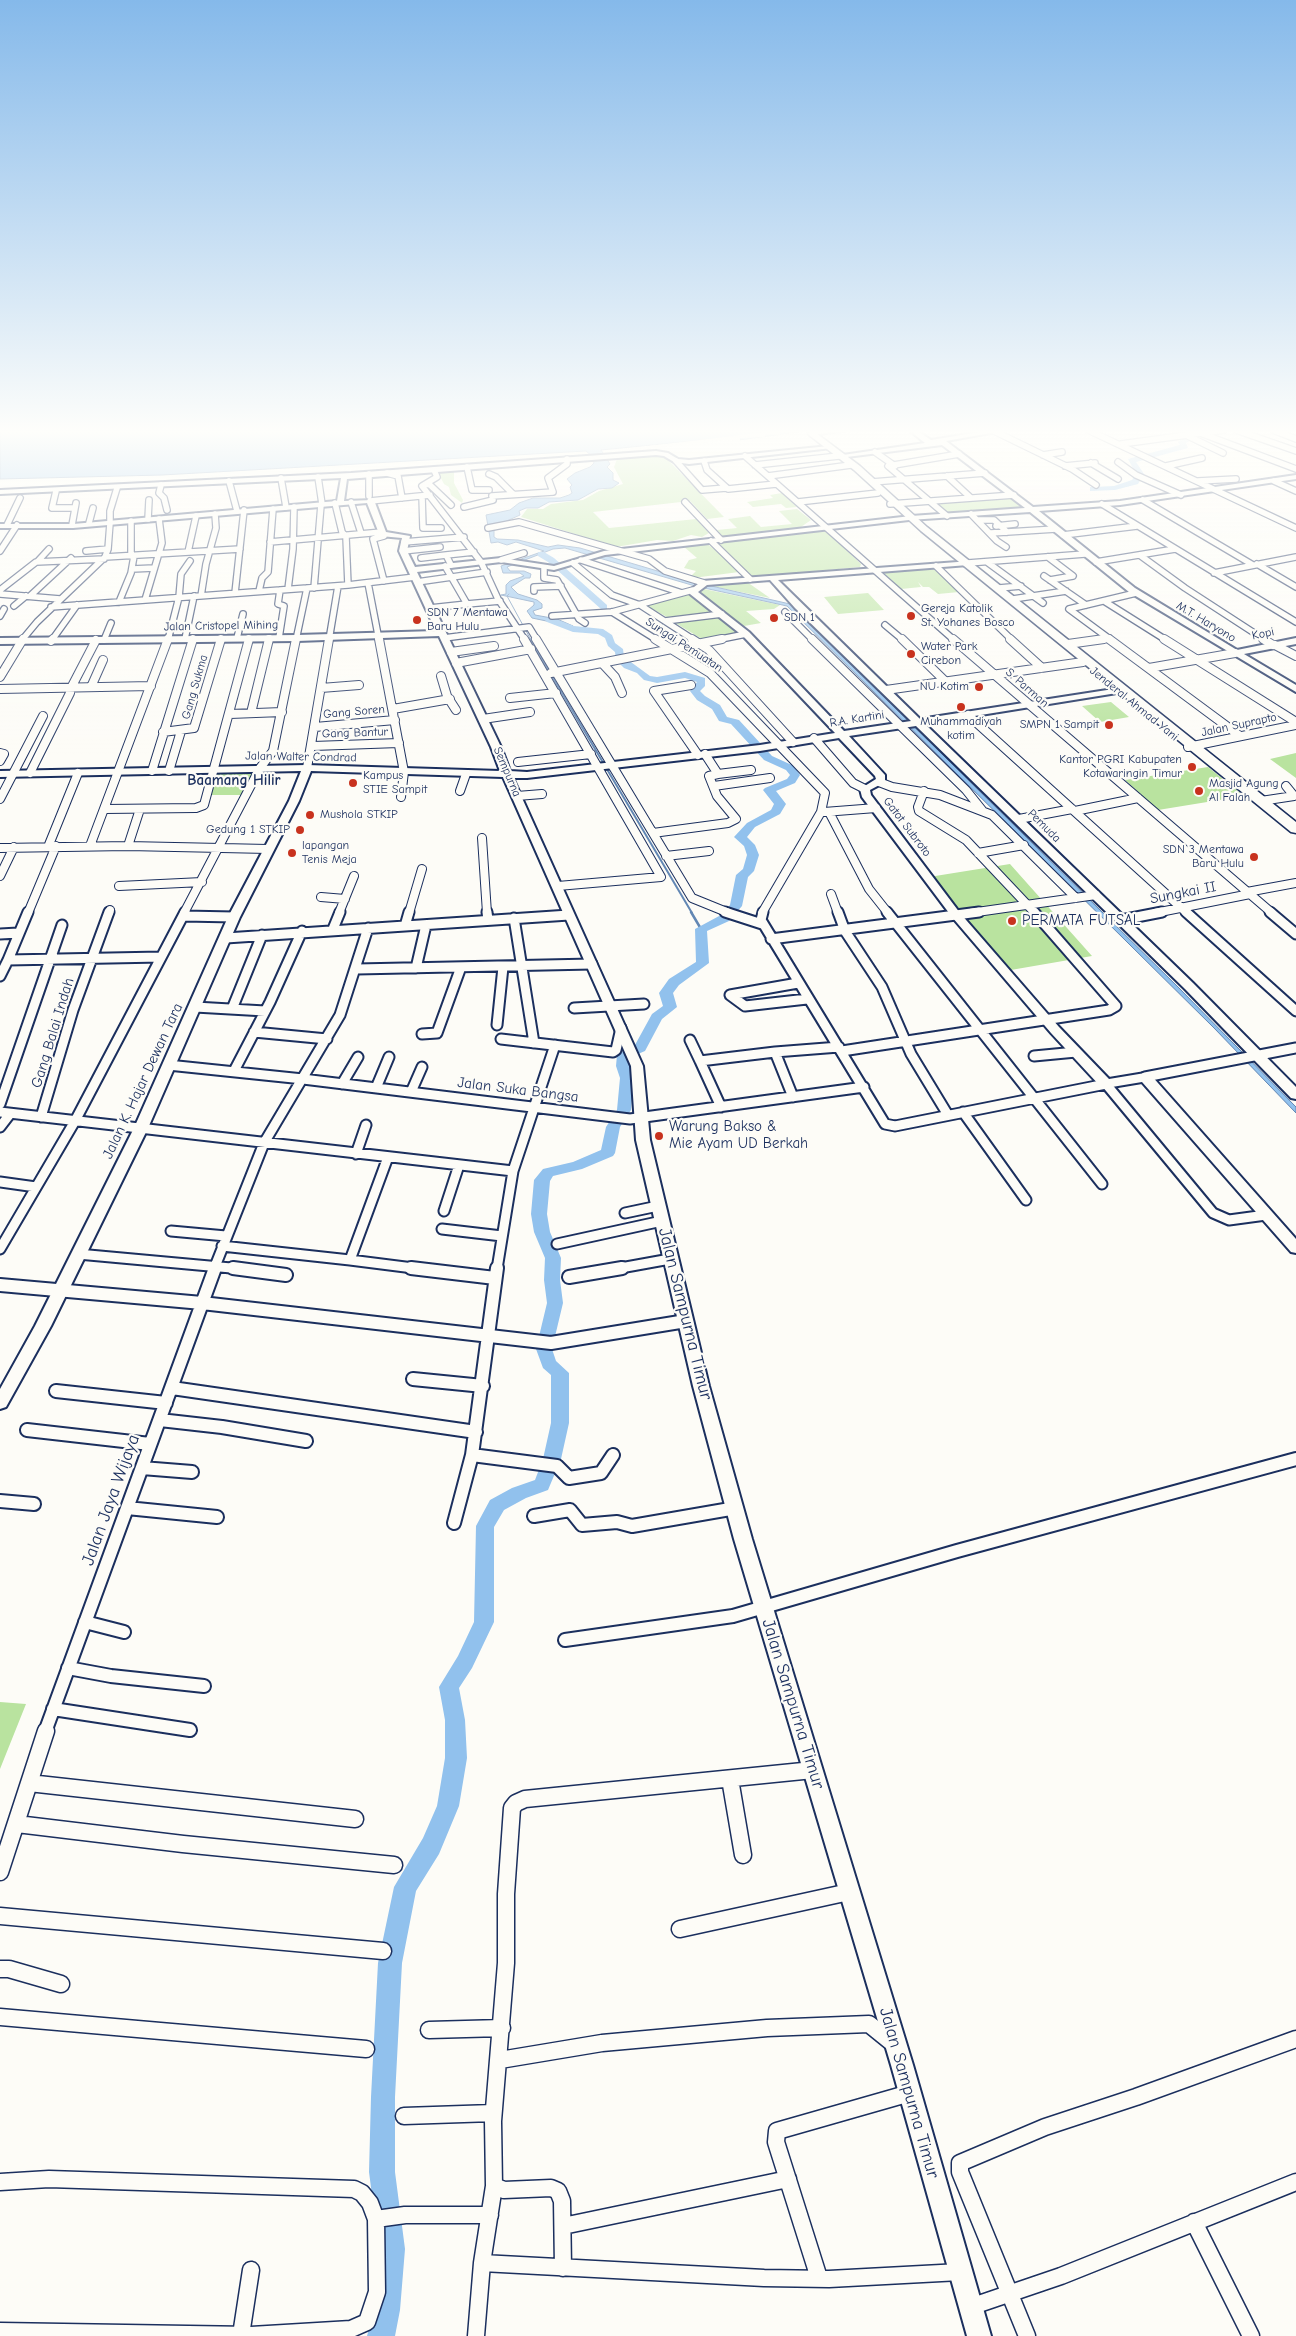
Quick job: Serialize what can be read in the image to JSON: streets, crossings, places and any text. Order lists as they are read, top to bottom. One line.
{"streets":{"highway":["Jenderal Ahmad Yani"],"street":["M.T. Haryono","Jalan Cristopel Mihing","Kopi","Sungai Pemuatan","Gang Sukma","S. Parman","Gang Soren","R.A. Kartini","Jalan Suprapto","Gang Bantur","Jalan Walter Condrad","Sempurna","Pemuda","Gatot Subroto","Sungkai II","Gang Balai Indah","Jalan K. Hajar Dewan Tara","Jalan Suka Bangsa","Jalan Sampurna Timur","Jalan Jaya Wijaya"]},"crossings":[["M.T. Haryono","Kopi"],["Jalan Cristopel Mihing","Gang Sukma"],["Jalan Cristopel Mihing","Sempurna"],["Sungai Pemuatan","R.A. Kartini"],["Gang Sukma","Jalan Walter Condrad"],["S. Parman","R.A. Kartini"],["S. Parman","Sungkai II"],["Jenderal Ahmad Yani","R.A. Kartini"],["Jenderal Ahmad Yani","Jalan Suprapto"],["R.A. Kartini","Jalan Walter Condrad"],["R.A. Kartini","Pemuda"],["R.A. Kartini","Gatot Subroto"],["Jalan Walter Condrad","Sempurna"],["Jalan Walter Condrad","Jalan K. Hajar Dewan Tara"],["Sempurna","Jalan Sampurna Timur"],["Pemuda","Sungkai II"],["Jalan K. Hajar Dewan Tara","Jalan Suka Bangsa"],["Jalan Suka Bangsa","Jalan Sampurna Timur"],["Jalan Suka Bangsa","Jalan Jaya Wijaya"]],"districts":["Baamang Hilir"],"places":["Gereja Katolik St. Yohanes Bosco","SDN 1","SDN 7 Mentawa Baru Hulu","Water Park Cirebon","NU Kotim","Muhammadiyah kotim","SMPN 1 Sampit","Kantor PGRI Kabupaten Kotawaringin Timur","Kampus STIE Sampit","Masjid Agung Al Falah","Mushola STKIP","Gedung 1 STKIP","lapangan Tenis Meja","SDN 3 Mentawa Baru Hulu","PERMATA FUTSAL","Warung Bakso & Mie Ayam UD Berkah"]}
